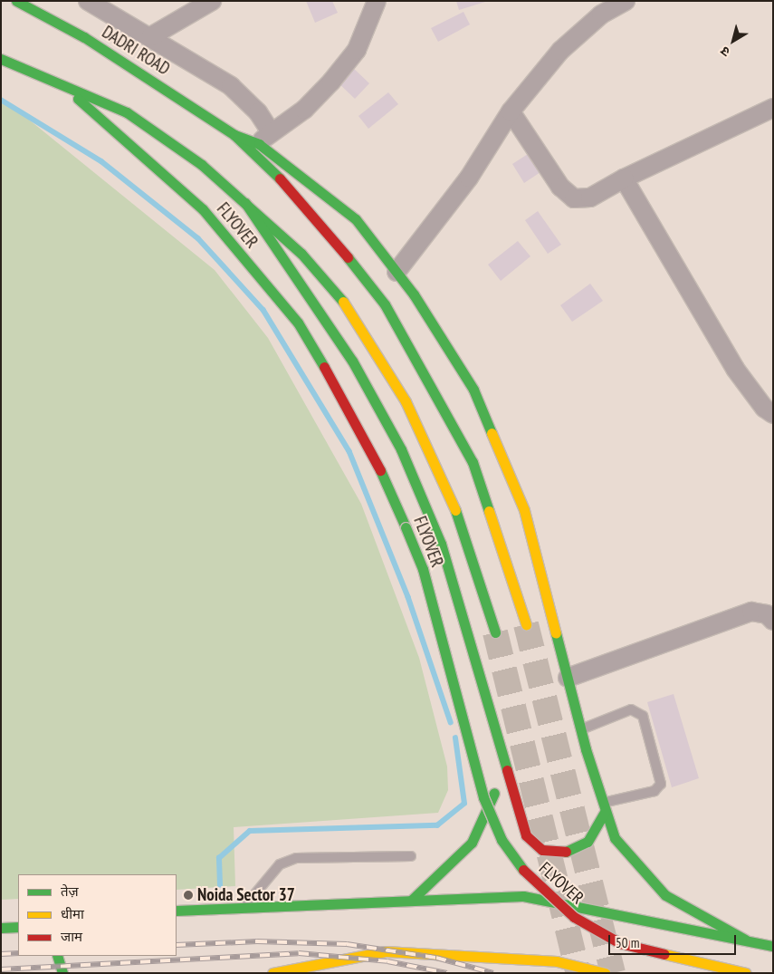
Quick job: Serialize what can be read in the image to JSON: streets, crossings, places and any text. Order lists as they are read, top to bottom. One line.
{"streets":{"main road":["DADRI ROAD","FLYOVER"]},"places":["Noida Sector 37"],"legend":["तेज़","धीमा","जाम"],"scale_bar":"50 m","north":"bottom left"}
